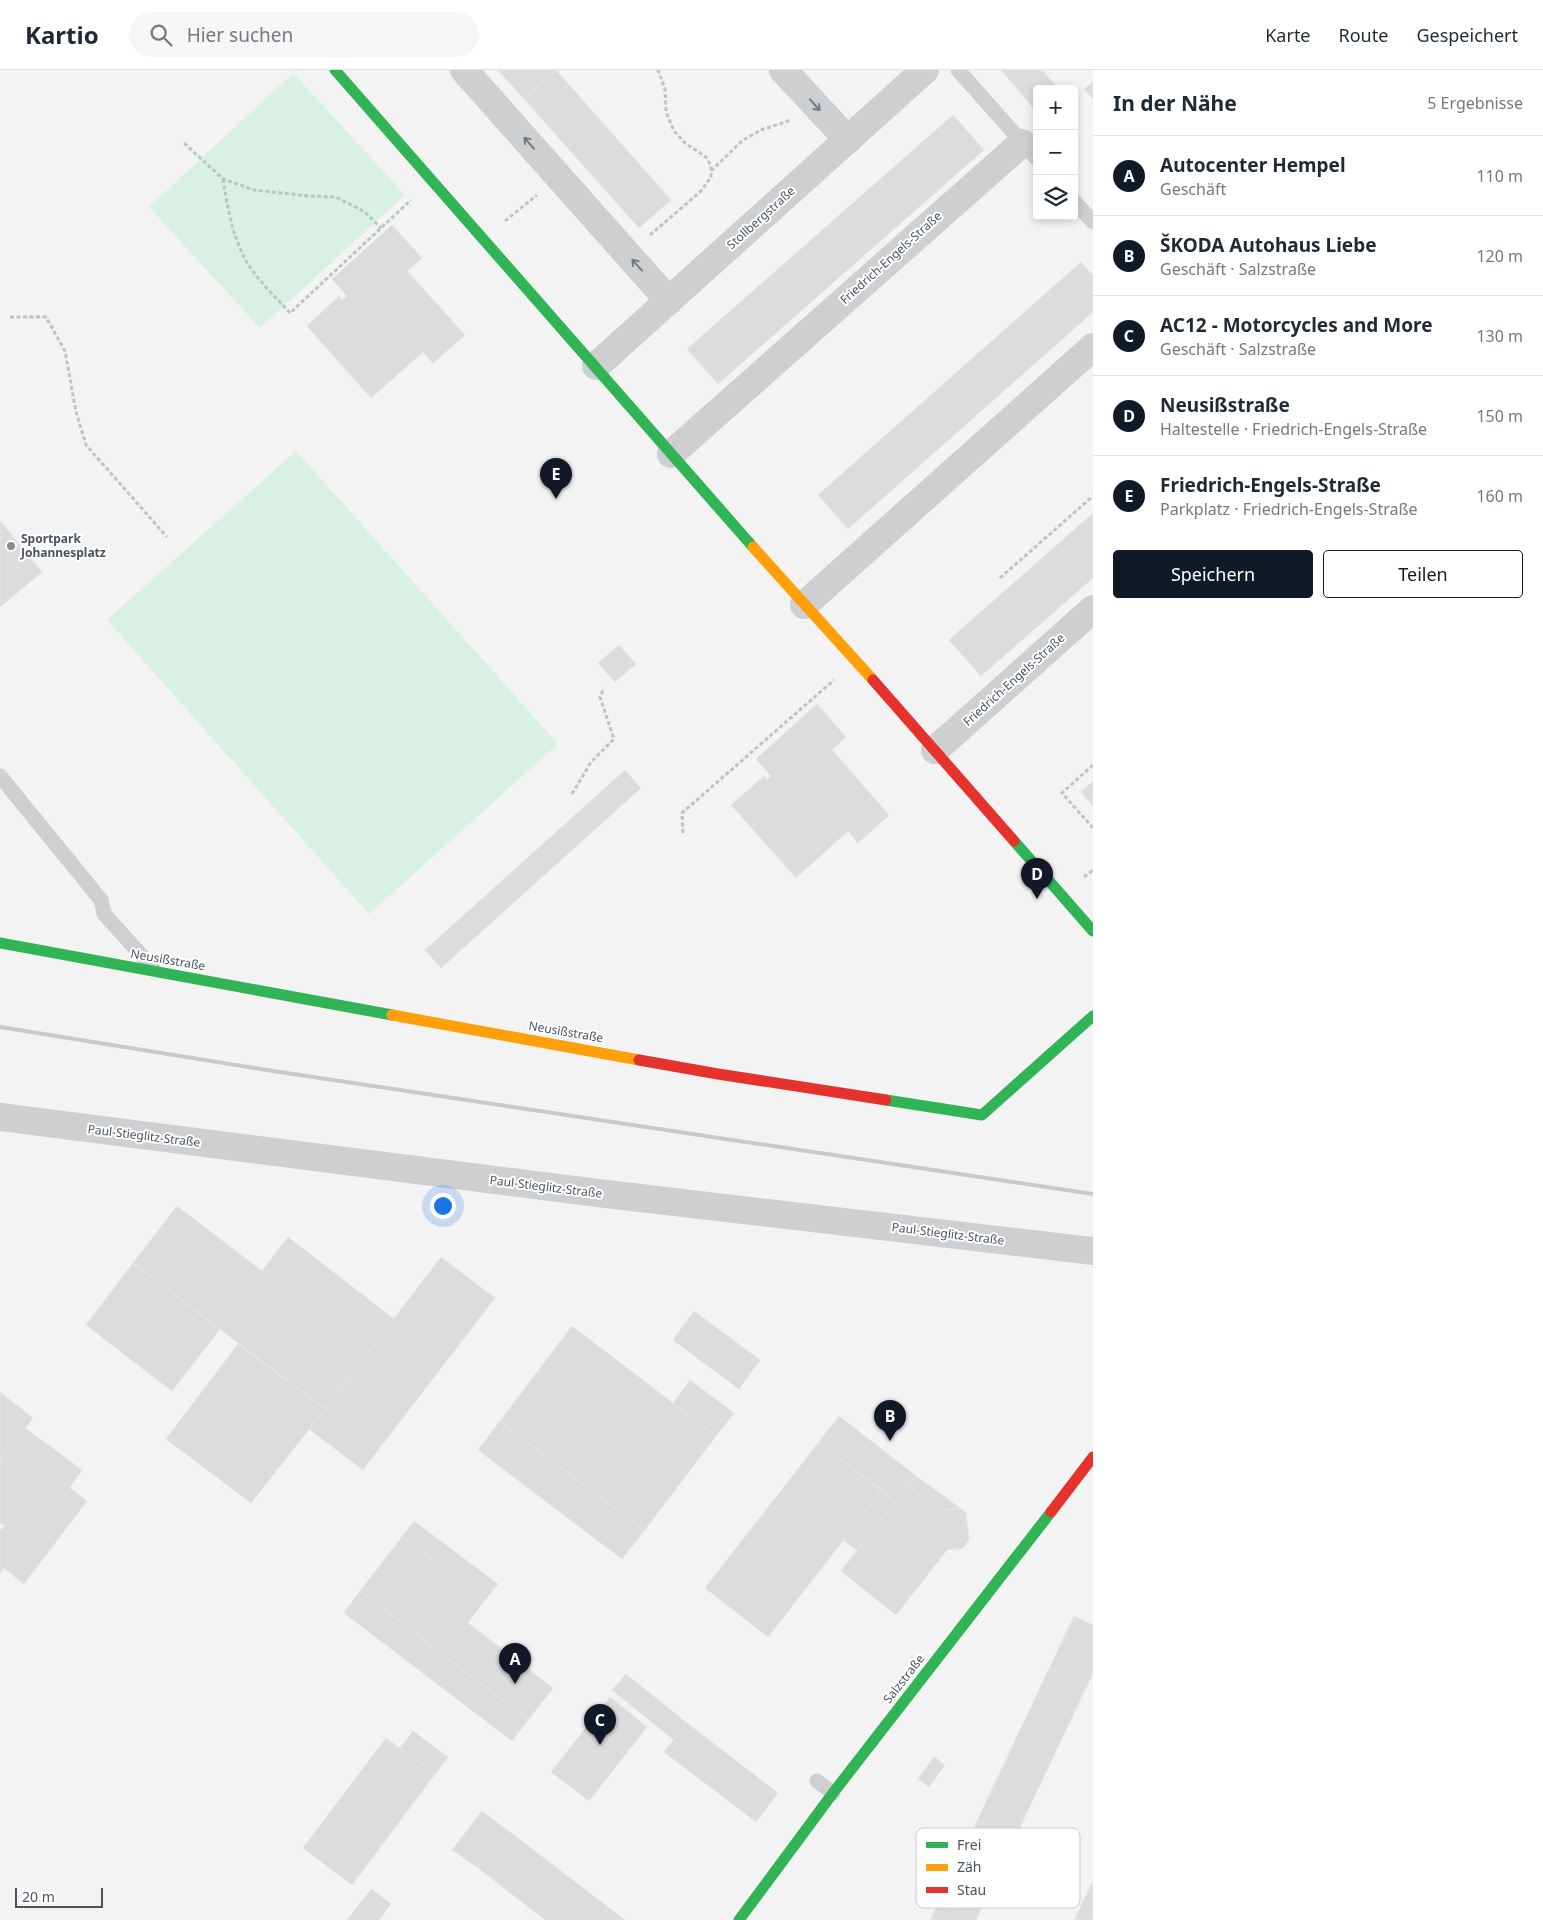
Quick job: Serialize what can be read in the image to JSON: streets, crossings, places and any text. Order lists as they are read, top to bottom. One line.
{"streets":{"street":["Stollbergstraße","Friedrich-Engels-Straße","Neusißstraße","Paul-Stieglitz-Straße","Salzstraße"]},"places":["Sportpark Johannesplatz"],"legend":["Frei","Zäh","Stau"],"scale_bar":"20 m","page":{"header":"Kartio","search":"Hier suchen","nav":["Karte","Route","Gespeichert"],"heading":["In der Nähe","5 Ergebnisse"],"map_buttons":["+","−"],"list":[{"mark":"A","name":"Autocenter Hempel","note":"Geschäft","value":"110 m"},{"mark":"B","name":"ŠKODA Autohaus Liebe","note":"Geschäft · Salzstraße","value":"120 m"},{"mark":"C","name":"AC12 - Motorcycles and More","note":"Geschäft · Salzstraße","value":"130 m"},{"mark":"D","name":"Neusißstraße","note":"Haltestelle · Friedrich-Engels-Straße","value":"150 m"},{"mark":"E","name":"Friedrich-Engels-Straße","note":"Parkplatz · Friedrich-Engels-Straße","value":"160 m"}],"pins":["E","D","B","A","C"],"buttons":["Speichern","Teilen"],"scale":"20 m"}}
